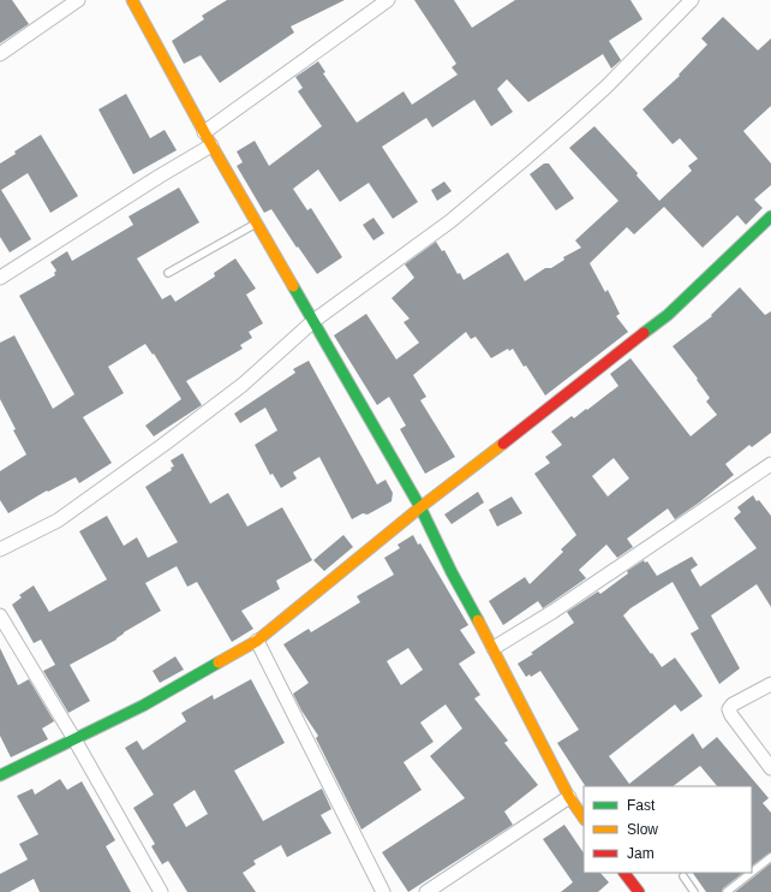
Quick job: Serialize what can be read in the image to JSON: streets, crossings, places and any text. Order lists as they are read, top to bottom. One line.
{"legend":["Fast","Slow","Jam"]}
